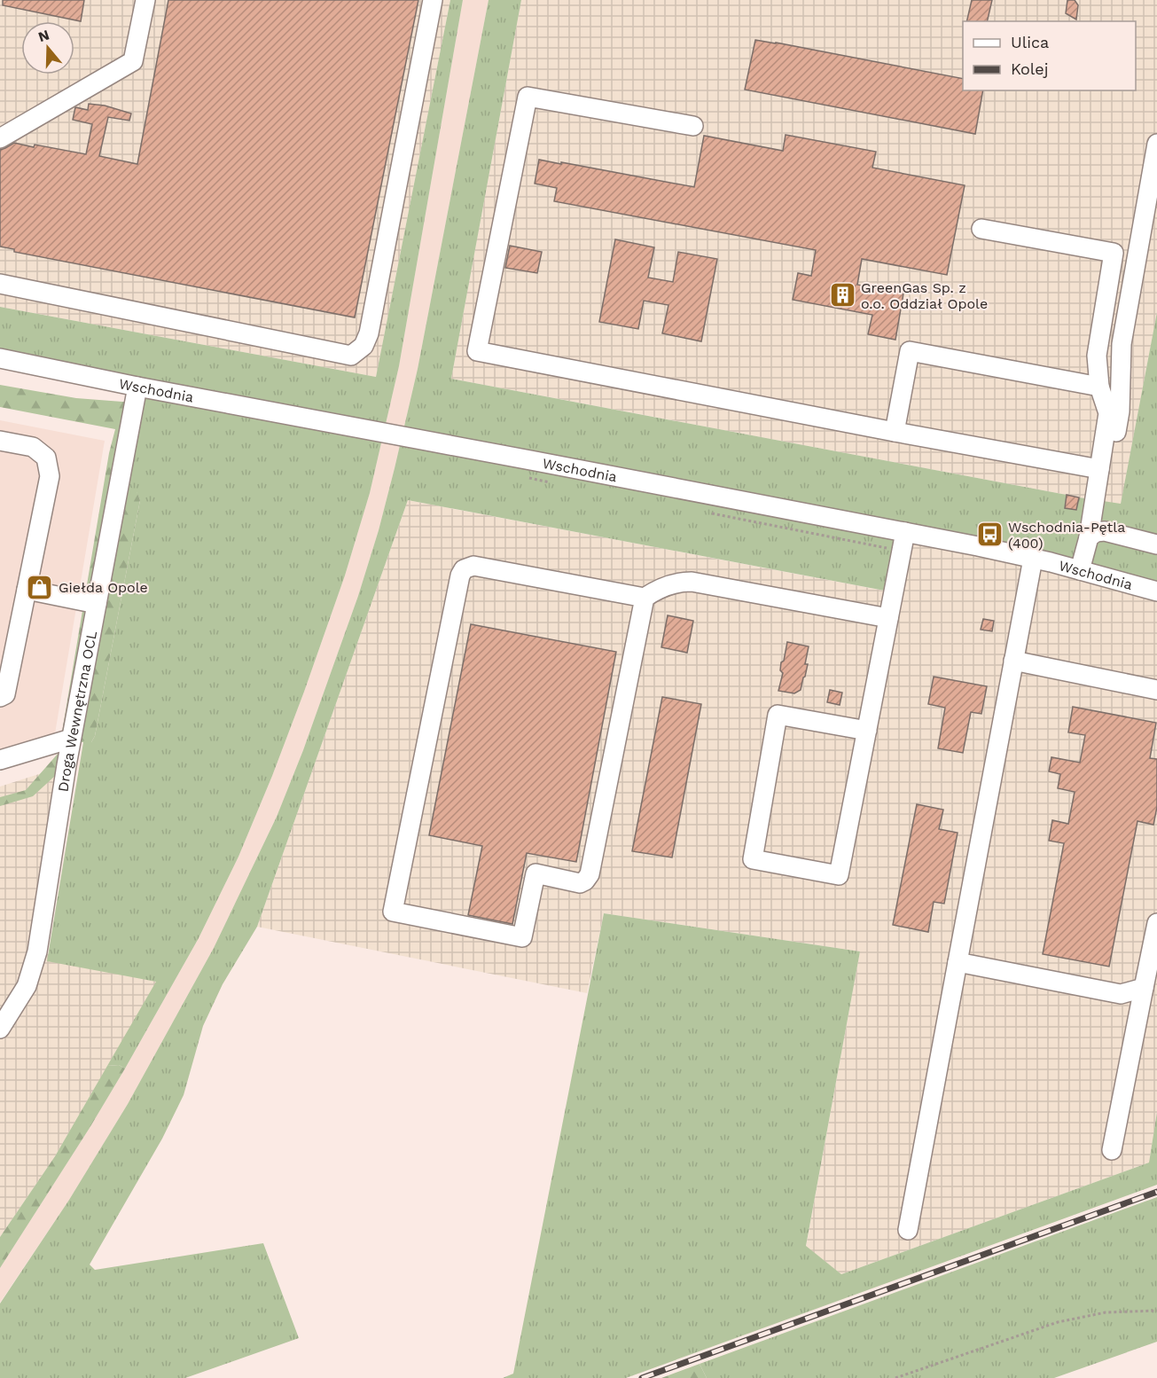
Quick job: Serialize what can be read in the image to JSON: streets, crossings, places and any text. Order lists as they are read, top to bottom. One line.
{"streets":{"street":["Wschodnia","Droga Wewnętrzna OCL"]},"crossings":[["Wschodnia","Droga Wewnętrzna OCL"]],"places":{"building":["GreenGas Sp. z o.o. Oddział Opole"],"bus stop":["Wschodnia-Pętla (400)"],"shop":["Giełda Opole"]},"legend":["Ulica","Kolej"],"north":"top"}
